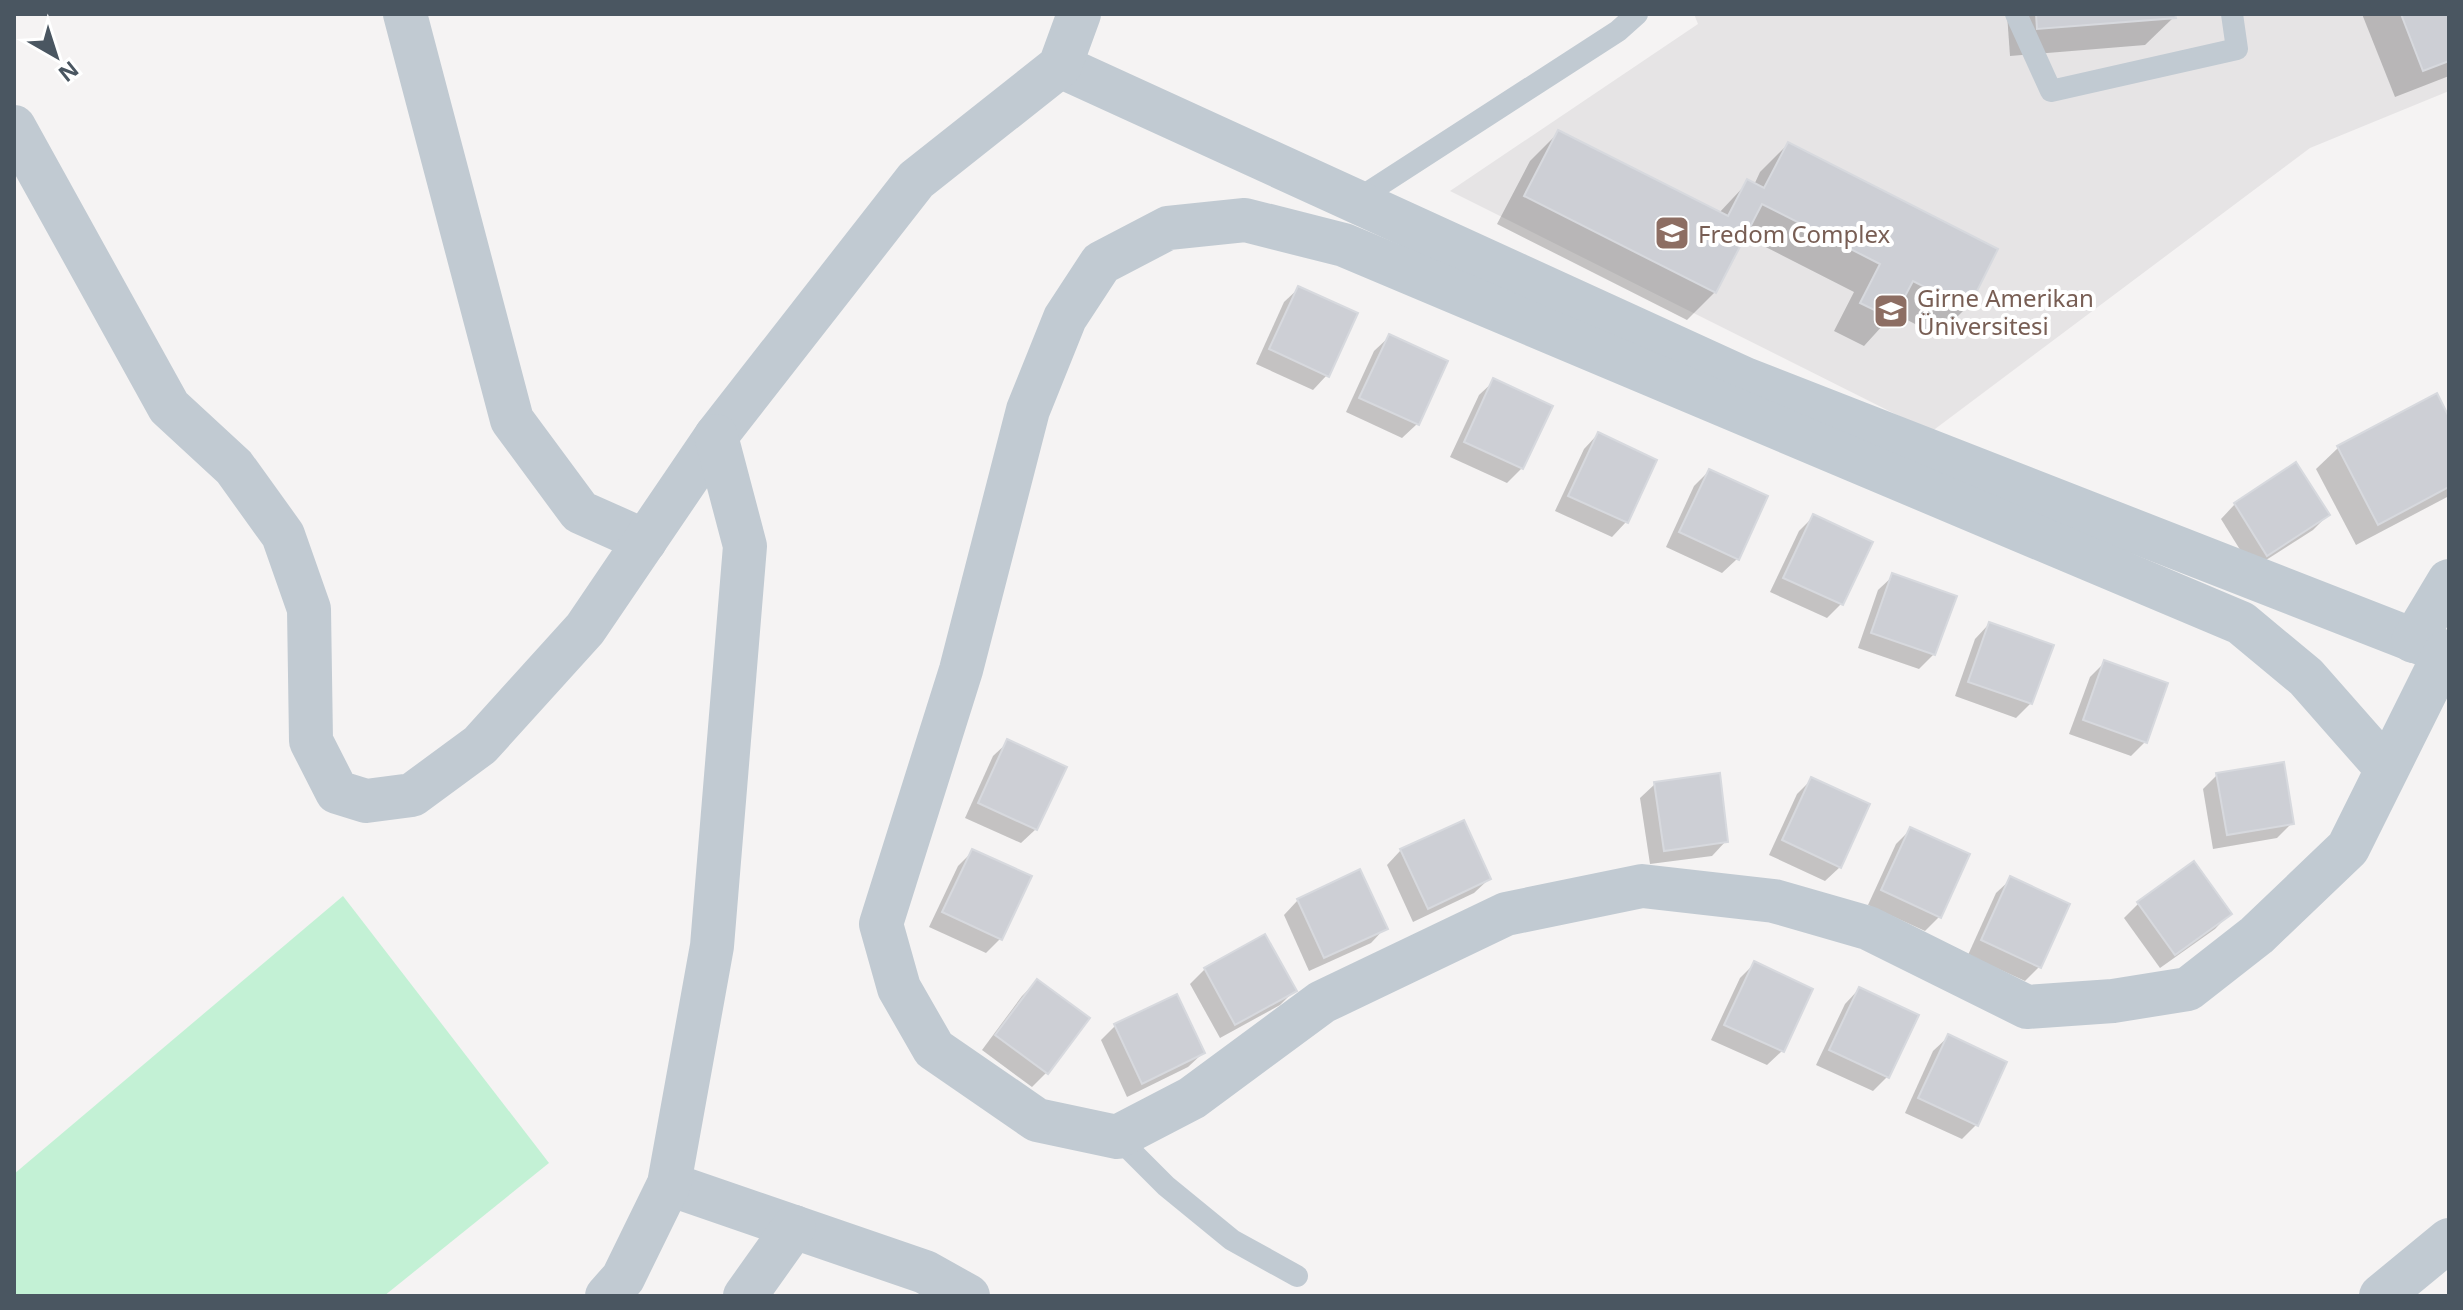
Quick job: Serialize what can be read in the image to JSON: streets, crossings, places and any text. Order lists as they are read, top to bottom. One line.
{"places":{"school or university":["Fredom Complex","Girne Amerikan Üniversitesi"]},"north":"bottom right"}
